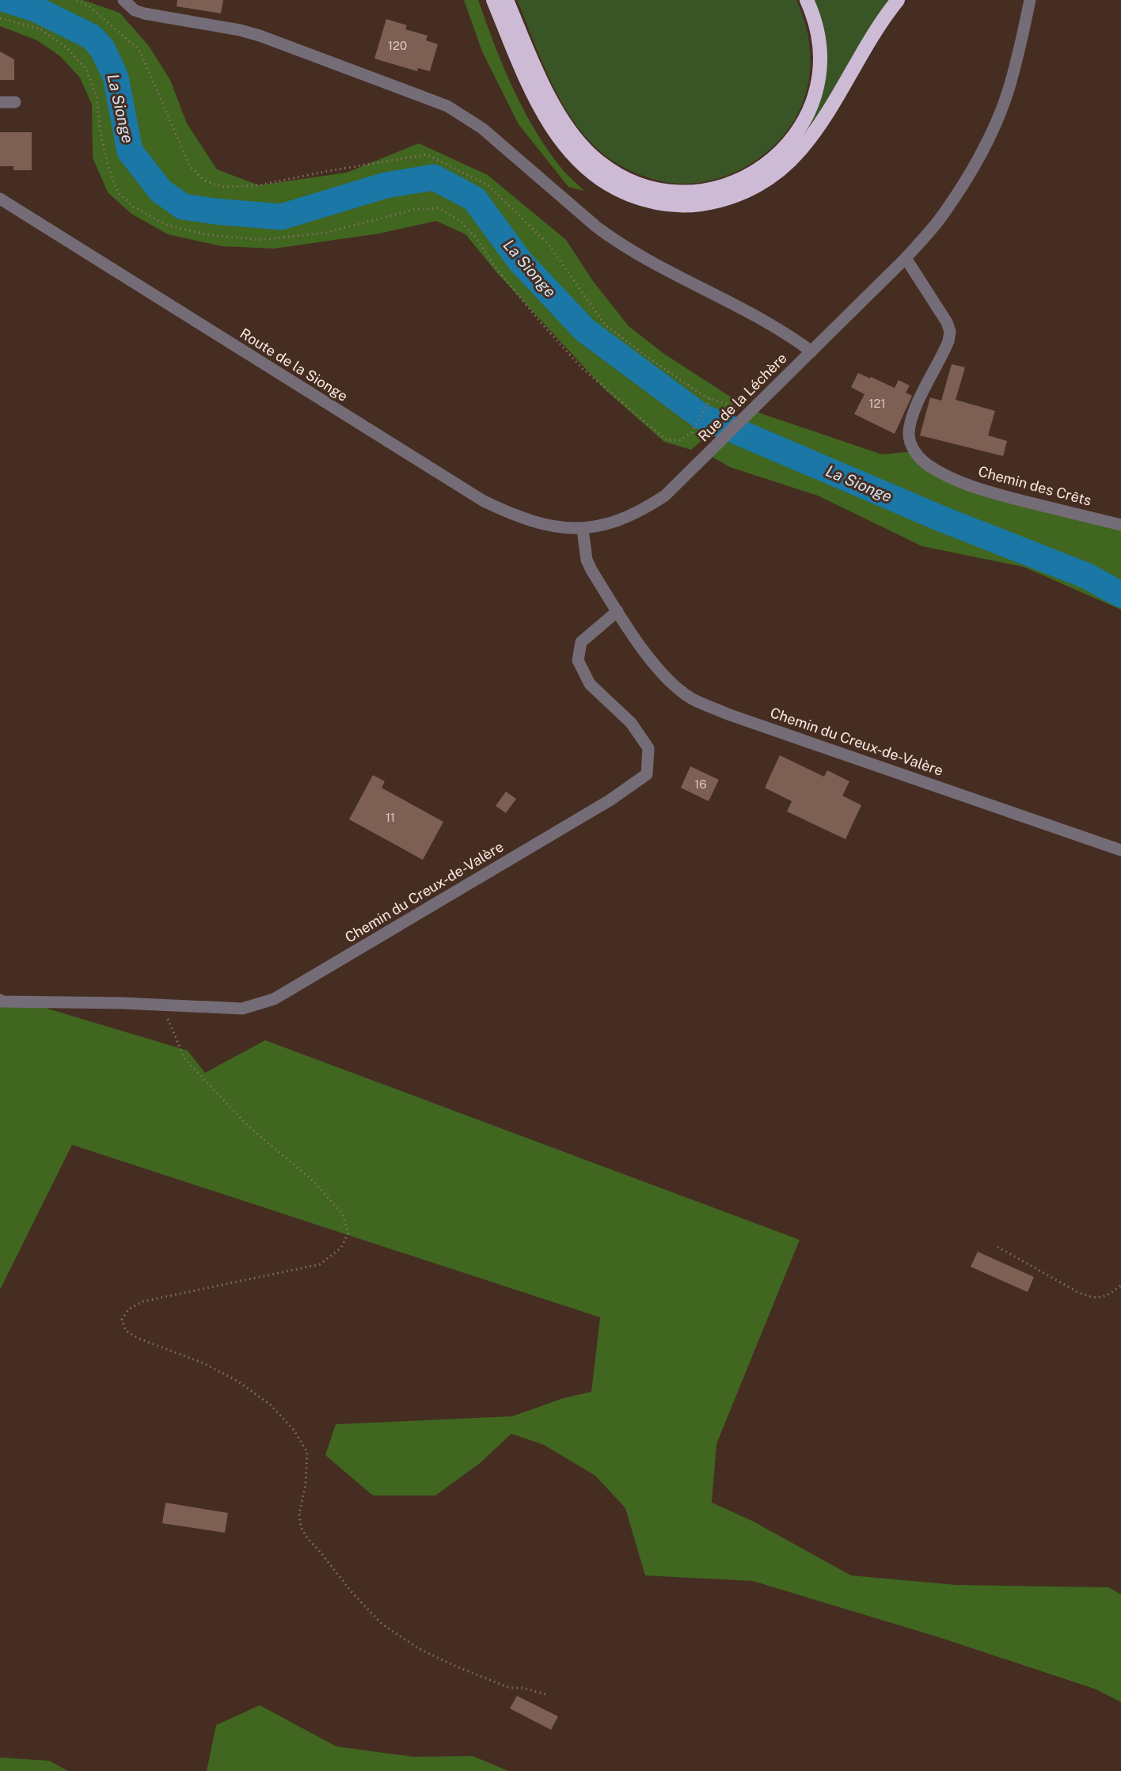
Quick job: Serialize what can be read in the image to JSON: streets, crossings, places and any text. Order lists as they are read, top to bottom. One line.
{"streets":{"street":["Route de la Sionge","Rue de la Léchère","Chemin des Crêts","Chemin du Creux-de-Valère"]},"crossings":[["Route de la Sionge","Rue de la Léchère"],["Route de la Sionge","Chemin du Creux-de-Valère"],["Rue de la Léchère","Chemin des Crêts"],["Rue de la Léchère","Chemin du Creux-de-Valère"]],"water":["La Sionge"],"house_numbers":["120","121","16","11"]}
